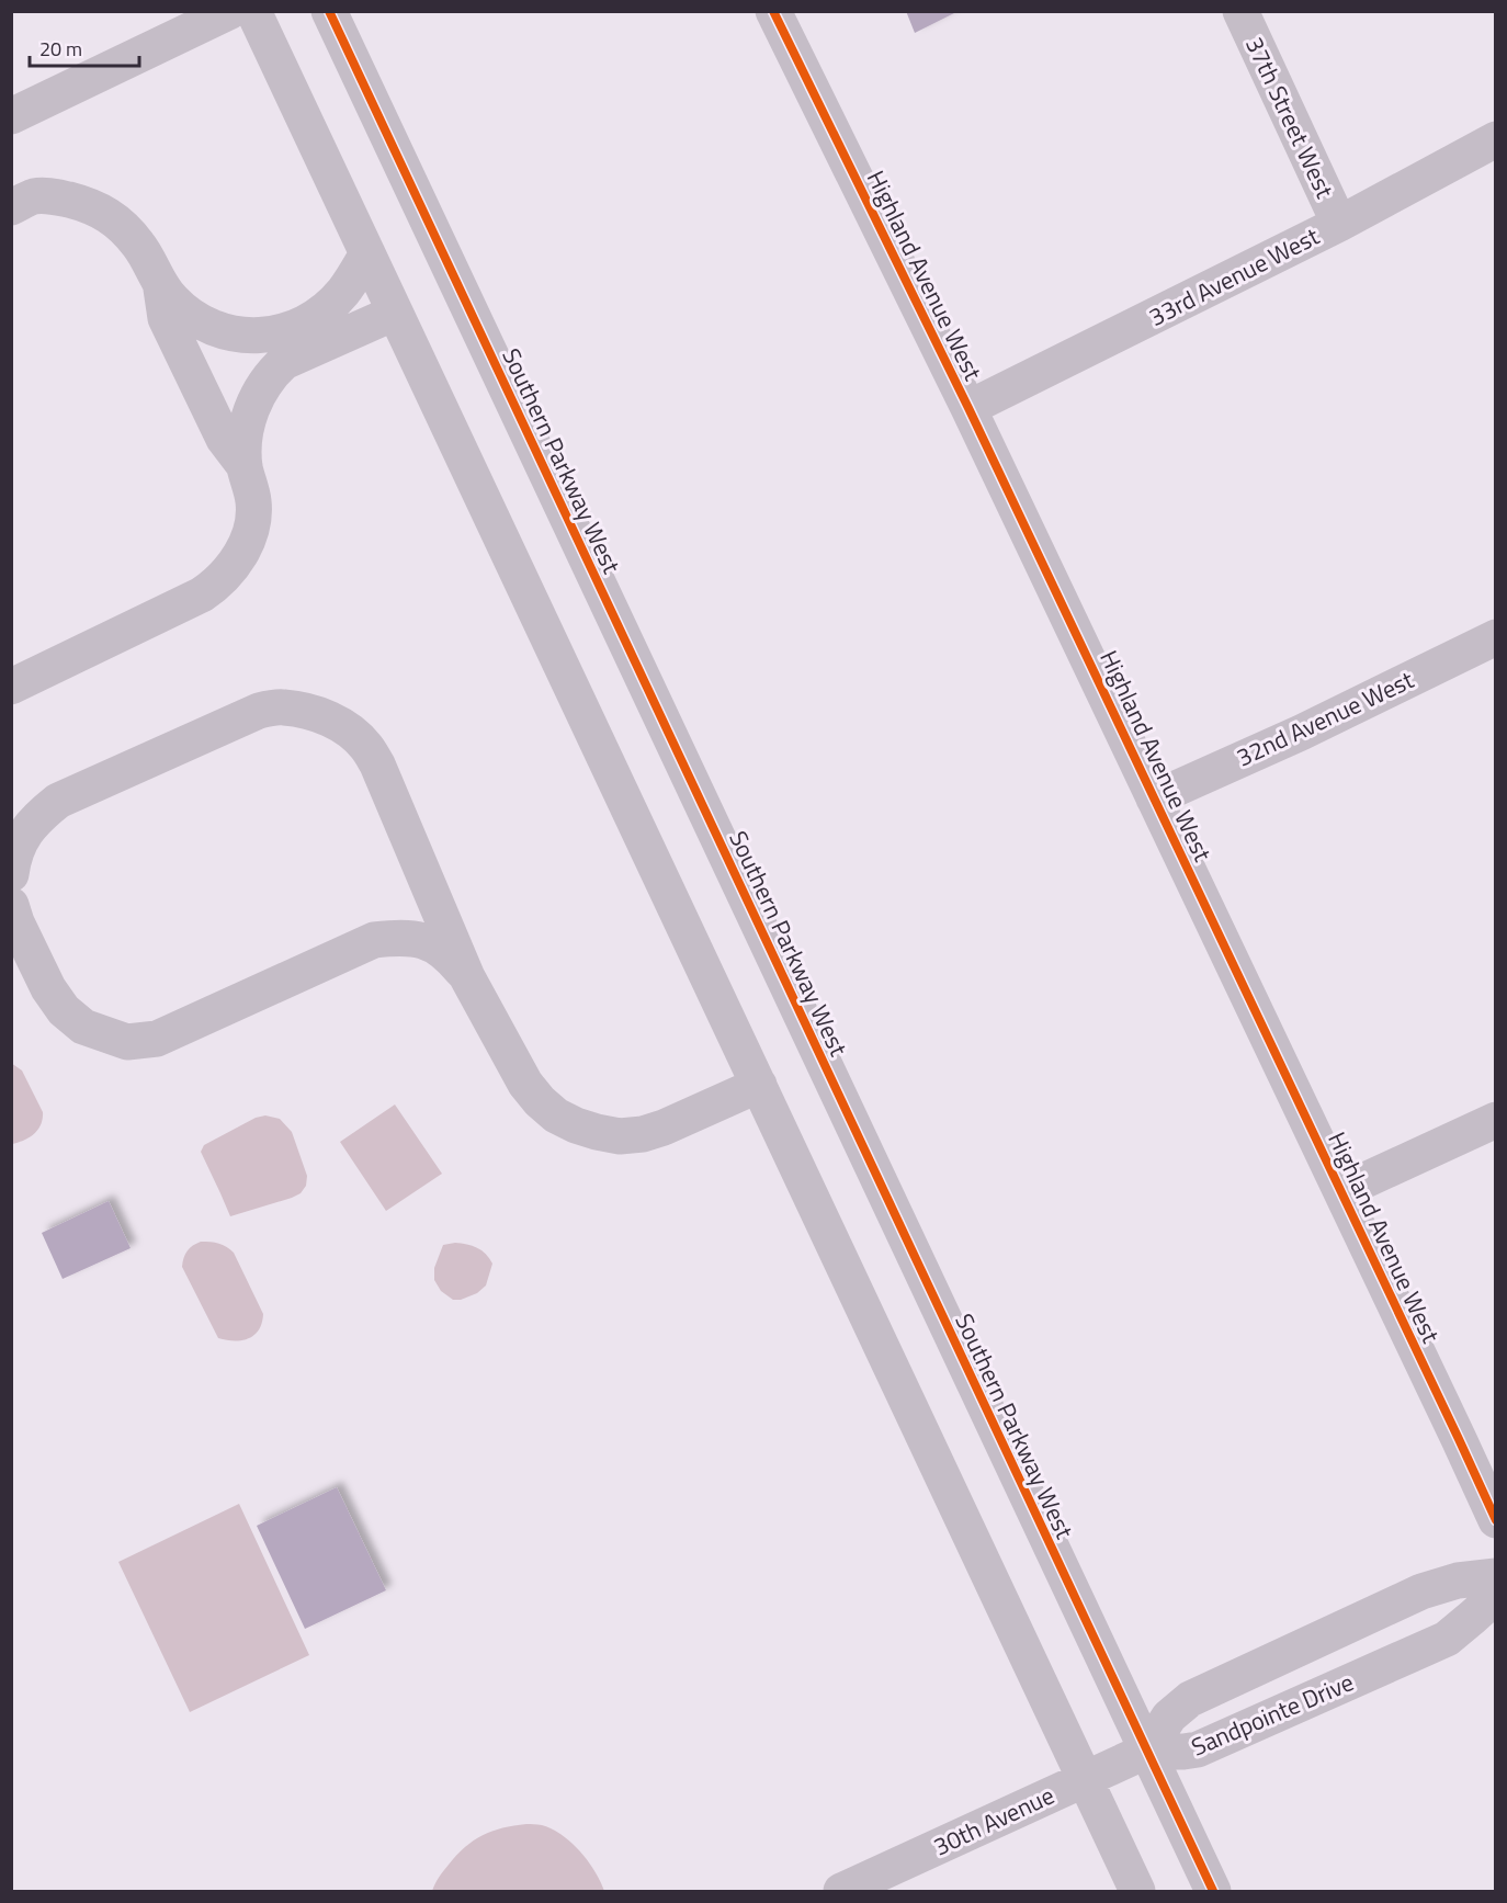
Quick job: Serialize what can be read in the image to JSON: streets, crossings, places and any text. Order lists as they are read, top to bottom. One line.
{"streets":{"street":["37th Street West","Highland Avenue West","33rd Avenue West","Southern Parkway West","32nd Avenue West","Sandpointe Drive","30th Avenue"]},"crossings":[["37th Street West","33rd Avenue West"],["Highland Avenue West","33rd Avenue West"],["Highland Avenue West","32nd Avenue West"],["Southern Parkway West","Sandpointe Drive"],["Southern Parkway West","30th Avenue"],["Sandpointe Drive","30th Avenue"]],"scale_bar":"20 m"}
